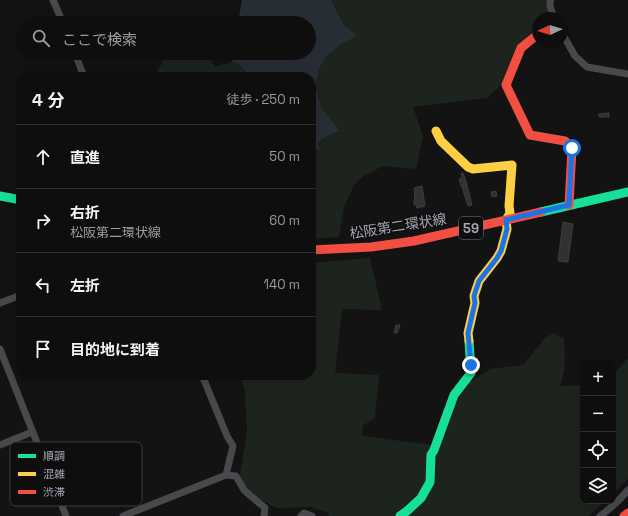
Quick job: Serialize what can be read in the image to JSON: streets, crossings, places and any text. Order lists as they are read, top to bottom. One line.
{"streets":{"main road":["松阪第二環状線","59"]},"legend":["順調","混雑","渋滞"],"north":"left","page":{"search":"ここで検索","heading":["4 分","徒歩 · 250 m"],"list":[["直進","50 m"],["右折","松阪第二環状線","60 m"],["左折","140 m"],"目的地に到着"],"map_buttons":["+","−"]}}
